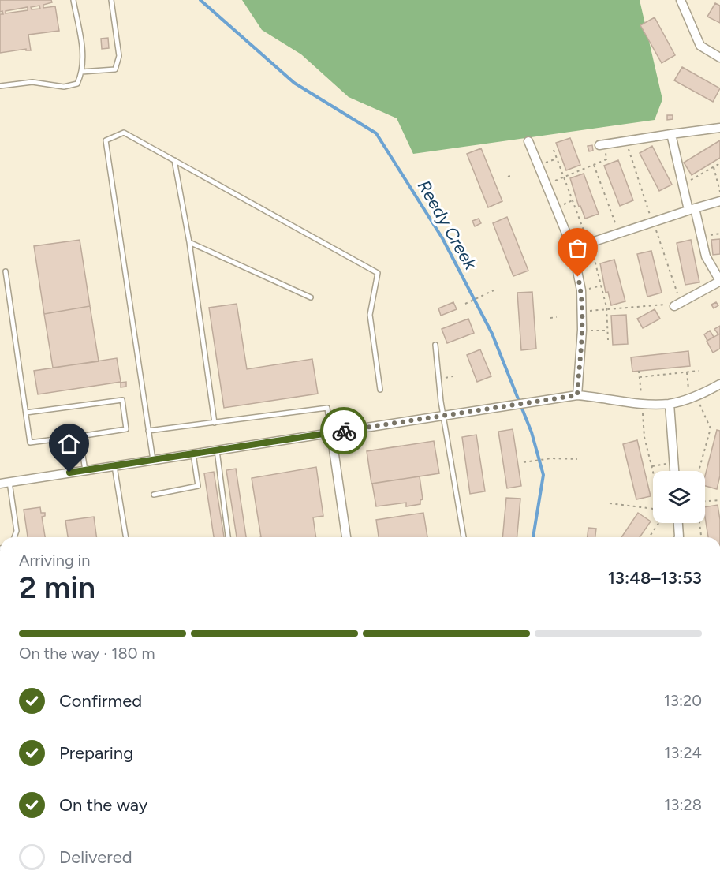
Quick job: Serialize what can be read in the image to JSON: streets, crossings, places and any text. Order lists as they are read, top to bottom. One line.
{"water":["Reedy Creek"],"page":{"heading":["2 min","Arriving in","13:48–13:53"],"bar":"On the way · 180 m","list":[["Confirmed","13:20"],["Preparing","13:24"],["On the way","13:28"],"Delivered"]}}
